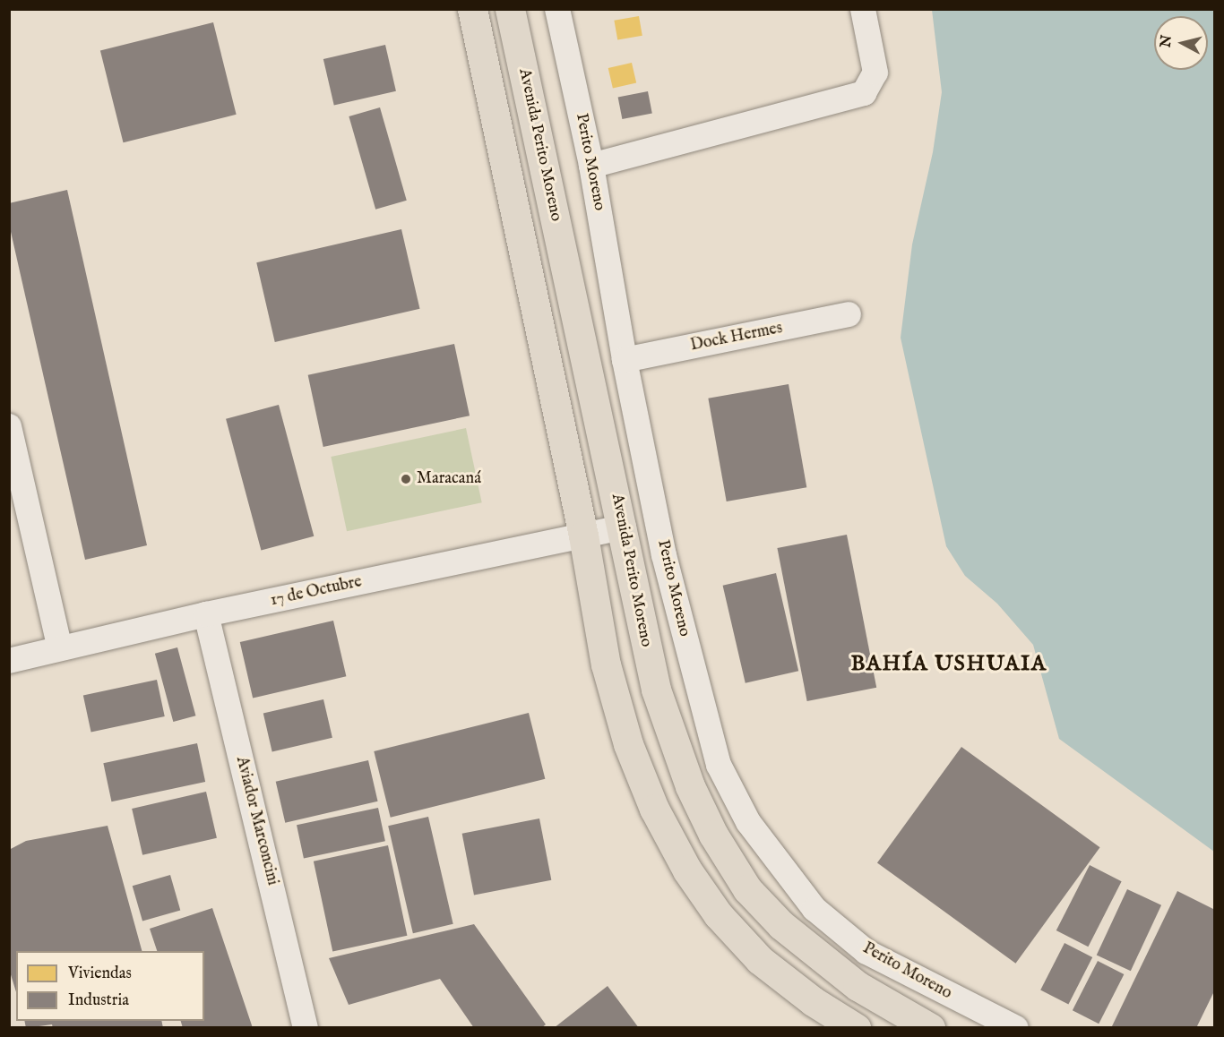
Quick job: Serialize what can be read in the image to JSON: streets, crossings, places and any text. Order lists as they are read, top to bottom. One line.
{"streets":{"main road":["Avenida Perito Moreno"],"street":["Perito Moreno","Dock Hermes","17 de Octubre","Aviador Marconcini"]},"crossings":[["Avenida Perito Moreno","17 de Octubre"],["Perito Moreno","Dock Hermes"],["17 de Octubre","Aviador Marconcini"]],"districts":["BAHÍA USHUAIA"],"places":["Maracaná"],"legend":["Viviendas","Industria"],"north":"left"}
